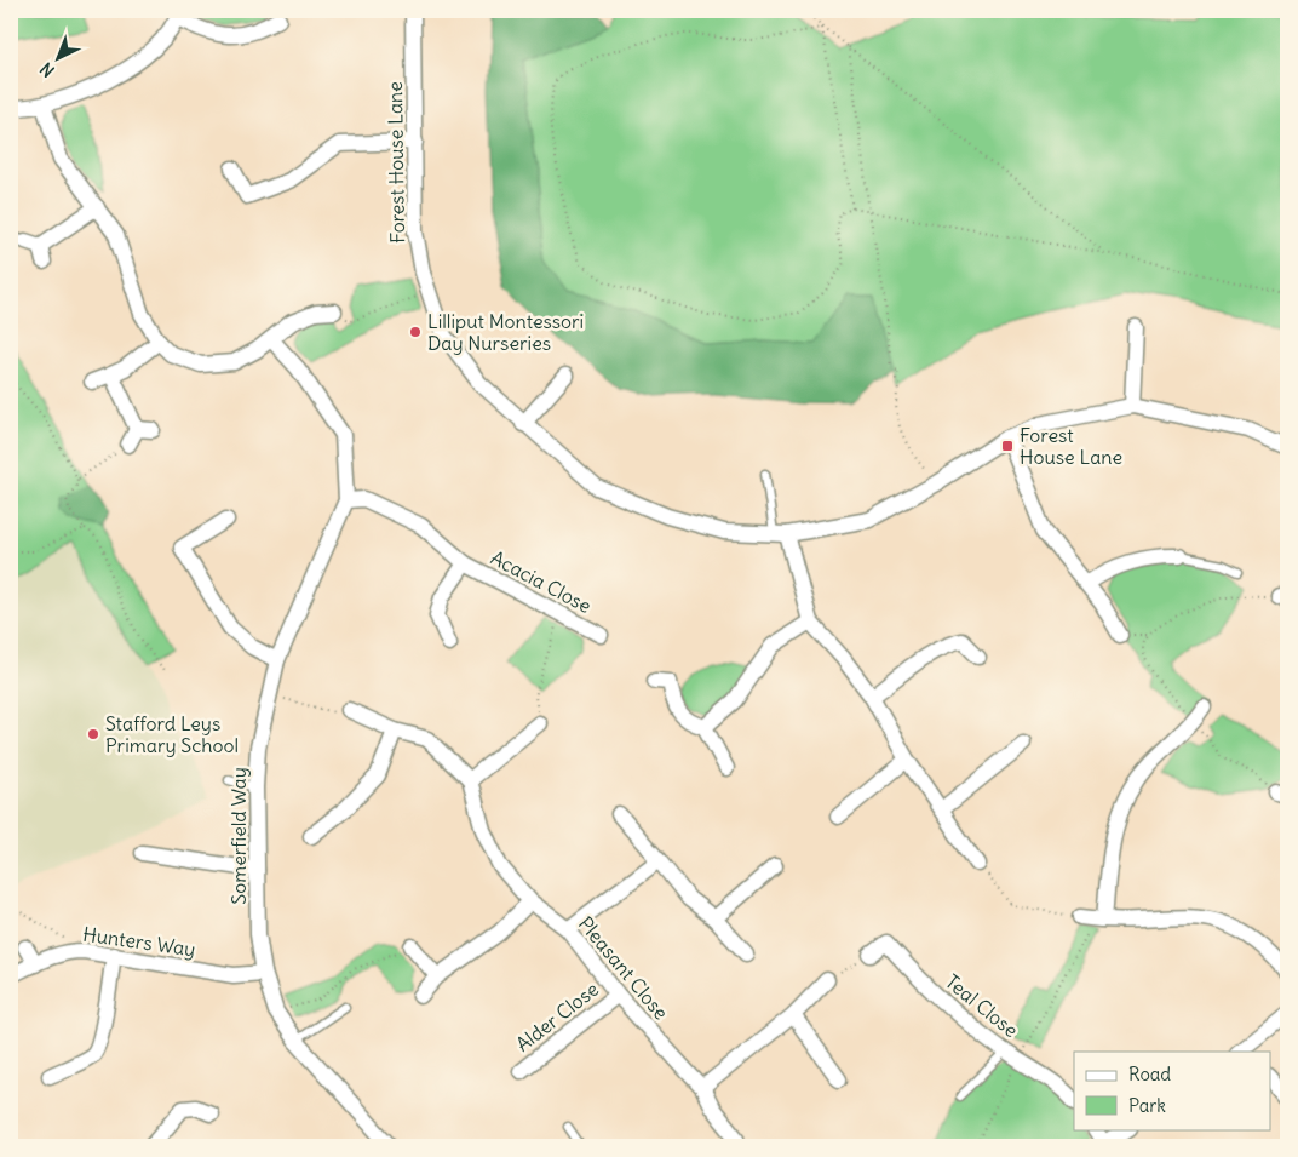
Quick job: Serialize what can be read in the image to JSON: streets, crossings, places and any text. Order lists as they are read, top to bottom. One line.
{"streets":{"street":["Forest House Lane","Acacia Close","Somerfield Way","Hunters Way","Pleasant Close","Teal Close","Alder Close"]},"crossings":[["Acacia Close","Somerfield Way"],["Somerfield Way","Hunters Way"],["Pleasant Close","Alder Close"]],"places":{"other":["Lilliput Montessori Day Nurseries","Stafford Leys Primary School"],"transit":["Forest House Lane"]},"legend":["Road","Park"],"north":"bottom left"}
